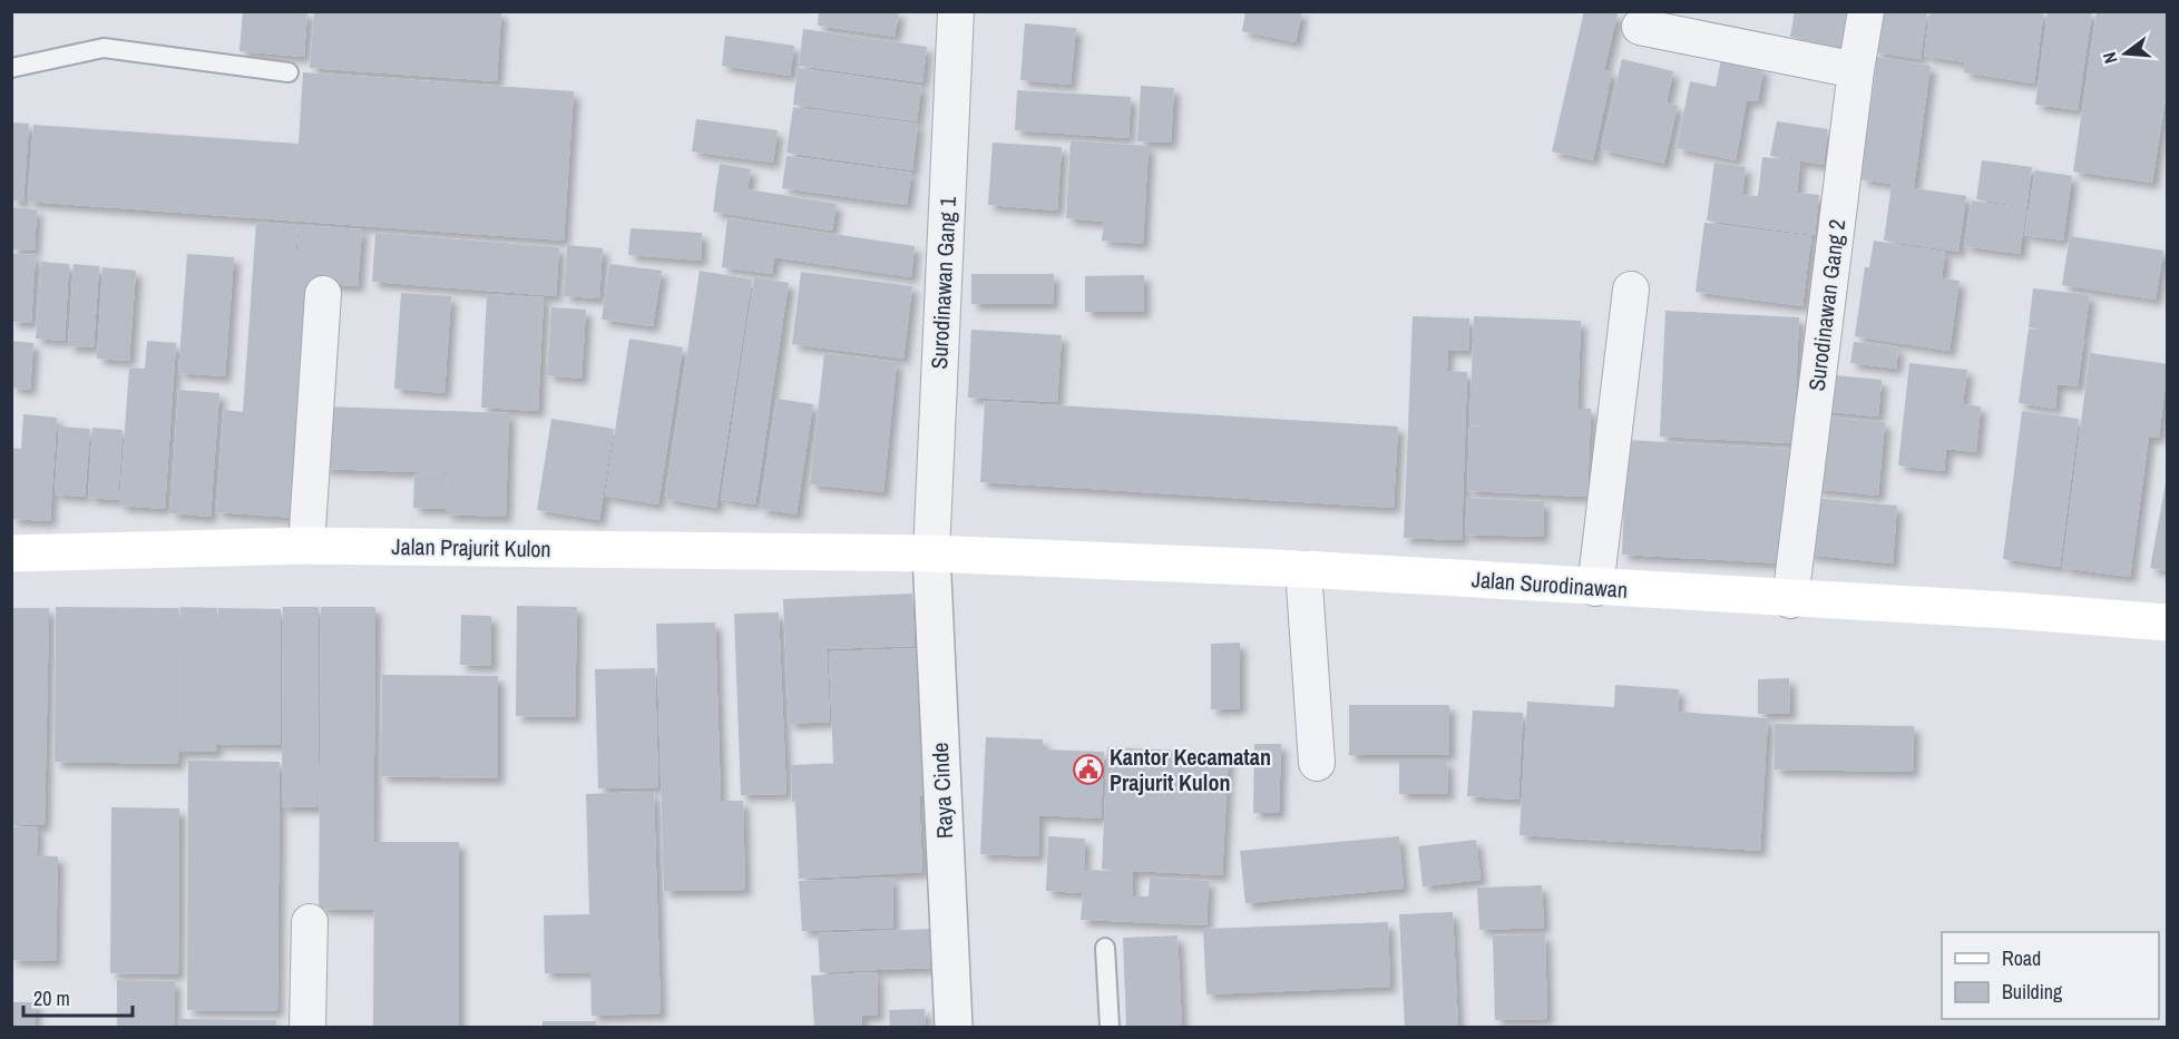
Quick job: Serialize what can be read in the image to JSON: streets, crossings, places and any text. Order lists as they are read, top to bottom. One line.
{"streets":{"main road":["Jalan Prajurit Kulon","Jalan Surodinawan"],"street":["Surodinawan Gang 1","Surodinawan Gang 2","Raya Cinde"]},"crossings":[["Surodinawan Gang 1","Jalan Prajurit Kulon"],["Surodinawan Gang 1","Jalan Surodinawan"],["Surodinawan Gang 1","Raya Cinde"],["Surodinawan Gang 2","Jalan Surodinawan"],["Jalan Prajurit Kulon","Jalan Surodinawan"],["Jalan Prajurit Kulon","Raya Cinde"],["Jalan Surodinawan","Raya Cinde"]],"places":{"public building":["Kantor Kecamatan Prajurit Kulon"]},"legend":["Road","Building"],"scale_bar":"20 m","north":"left"}
